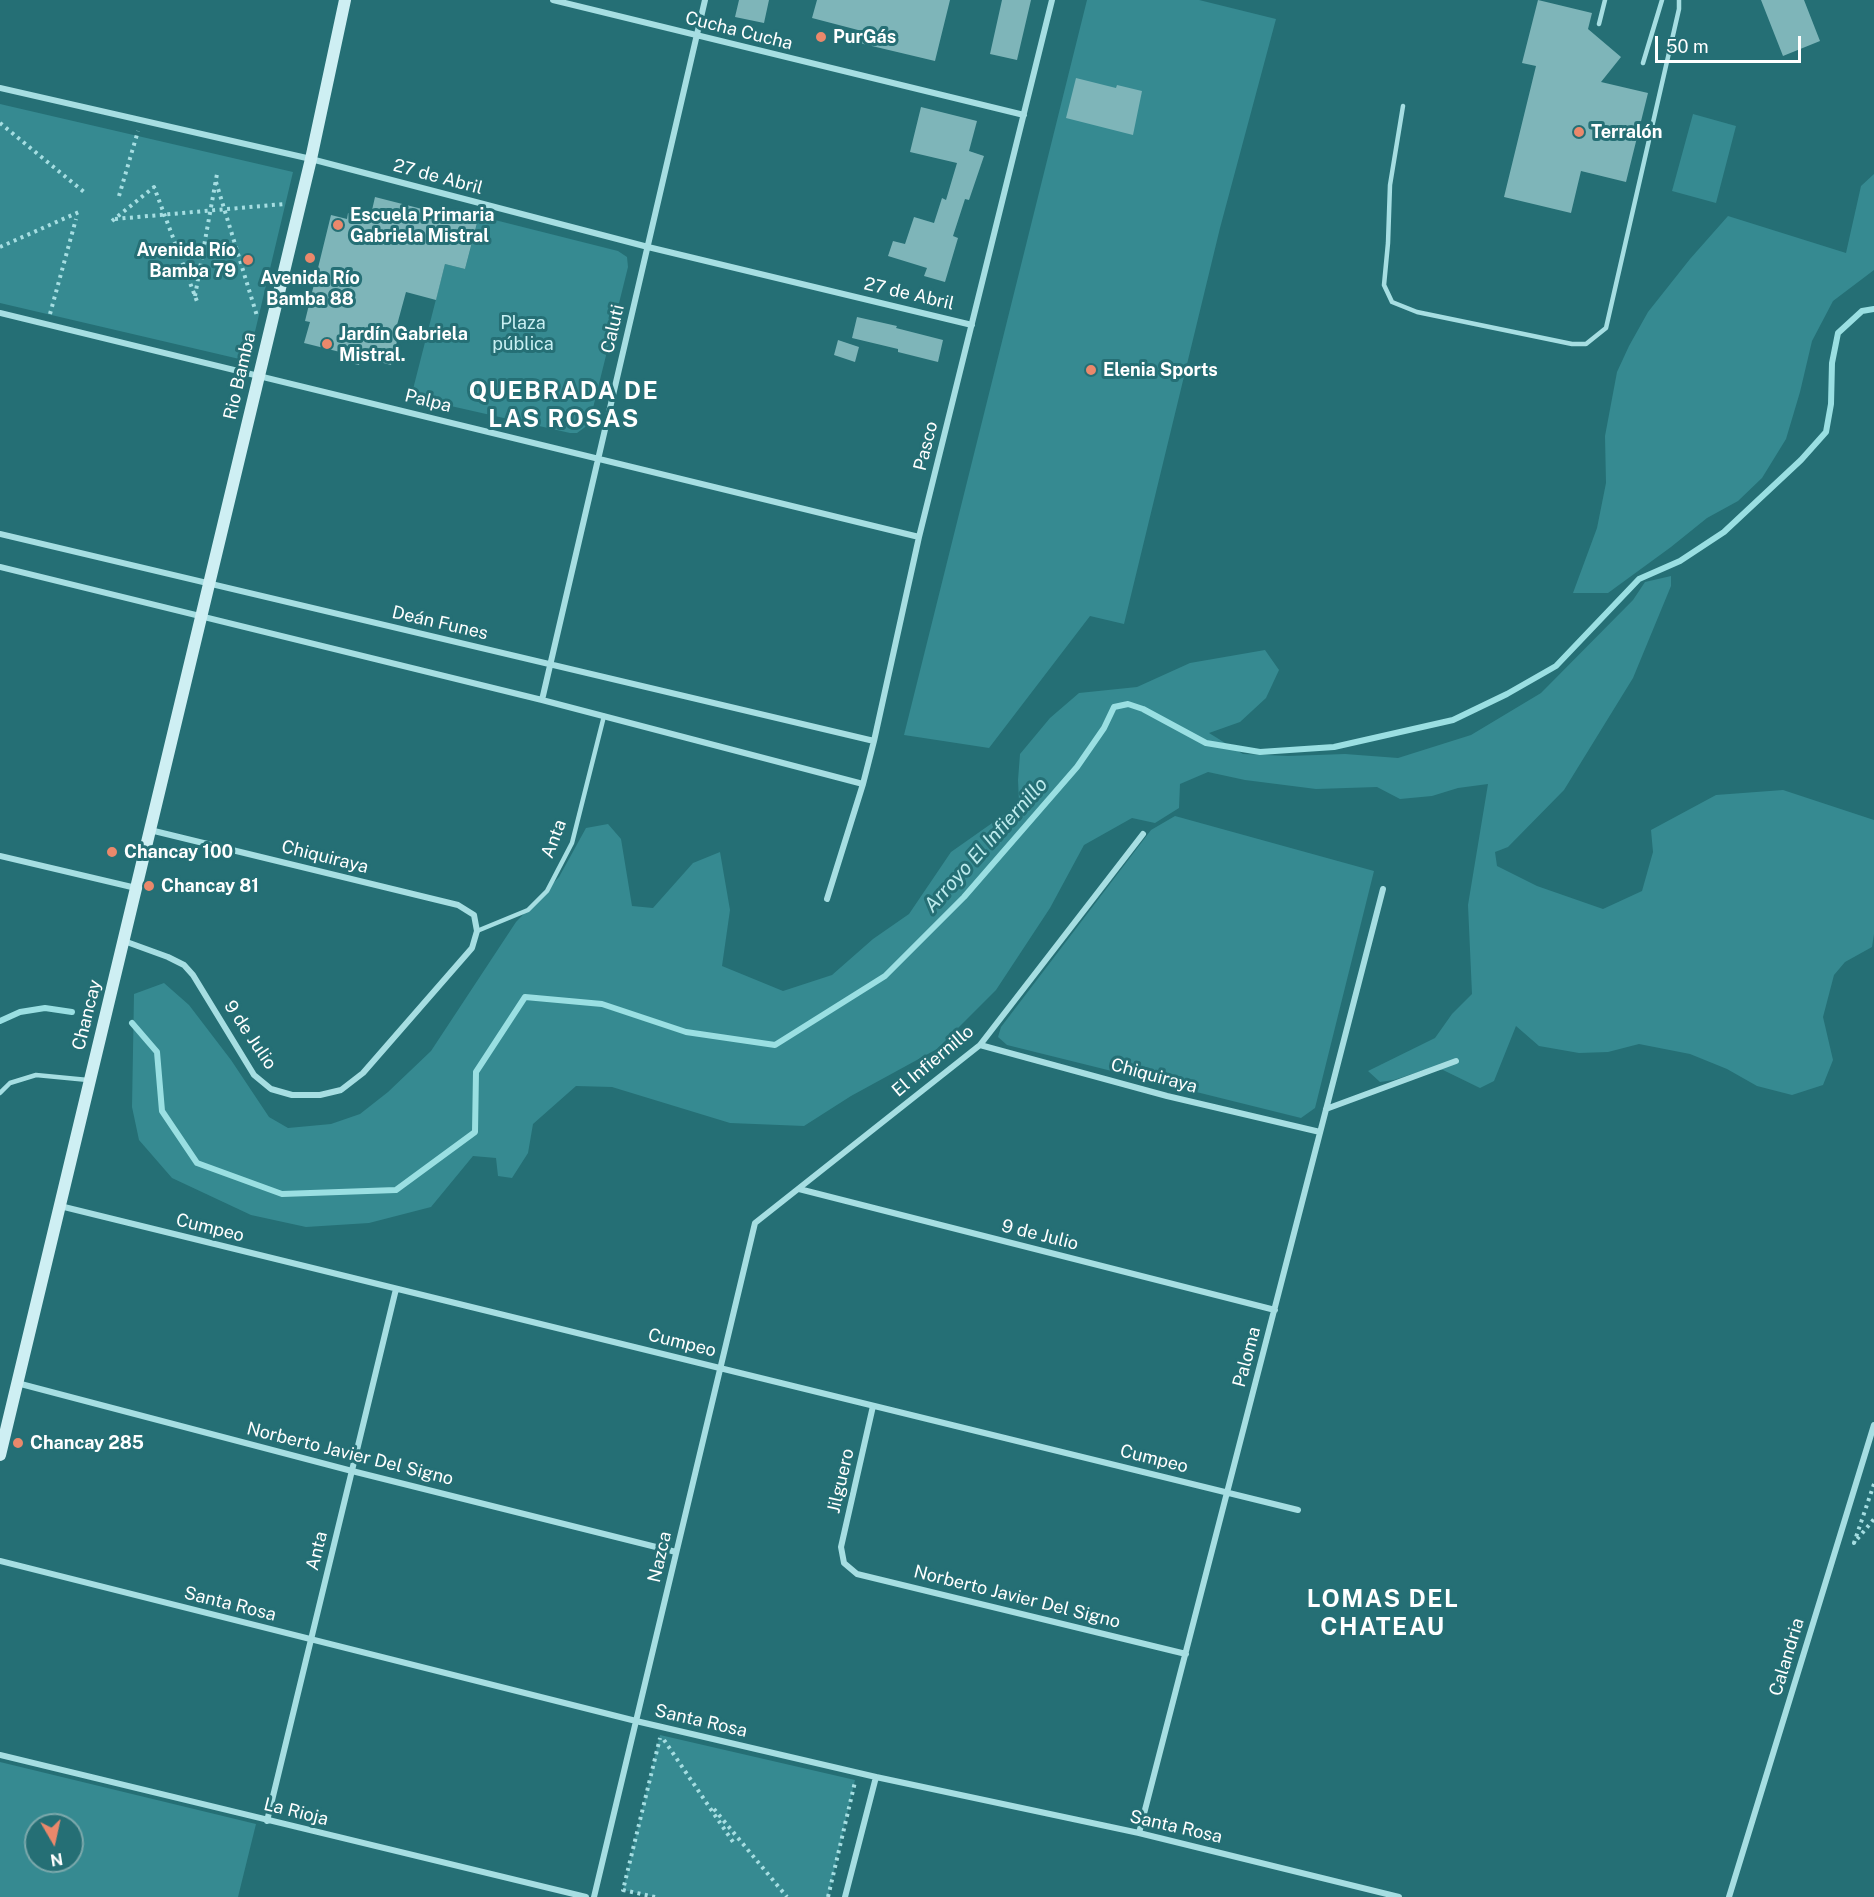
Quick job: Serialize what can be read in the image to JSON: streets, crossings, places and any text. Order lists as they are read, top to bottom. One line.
{"streets":{"main road":["Rio Bamba","Chancay"],"street":["Cucha Cucha","27 de Abril","Caluti","Palpa","Pasco","Deán Funes","Anta","Chiquiraya","9 de Julio","El Infiernillo","Cumpeo","Paloma","Norberto Javier Del Signo","Jilguero","Nazca","Santa Rosa","Calandria","La Rioja"]},"crossings":[["Cucha Cucha","Caluti"],["Cucha Cucha","Pasco"],["27 de Abril","Caluti"],["27 de Abril","Rio Bamba"],["27 de Abril","Pasco"],["Caluti","Palpa"],["Caluti","Deán Funes"],["Rio Bamba","Palpa"],["Rio Bamba","Deán Funes"],["Rio Bamba","Chancay"],["Palpa","Pasco"],["Pasco","Deán Funes"],["Deán Funes","Chancay"],["Anta","Chiquiraya"],["Anta","9 de Julio"],["Anta","Cumpeo"],["Anta","Norberto Javier Del Signo"],["Anta","Santa Rosa"],["Anta","La Rioja"],["Chiquiraya","Chancay"],["Chiquiraya","9 de Julio"],["Chiquiraya","El Infiernillo"],["Chiquiraya","Paloma"],["Chancay","9 de Julio"],["Chancay","Cumpeo"],["Chancay","Norberto Javier Del Signo"],["9 de Julio","El Infiernillo"],["9 de Julio","Paloma"],["El Infiernillo","Nazca"],["Cumpeo","Paloma"],["Cumpeo","Jilguero"],["Cumpeo","Nazca"],["Paloma","Norberto Javier Del Signo"],["Paloma","Santa Rosa"],["Norberto Javier Del Signo","Jilguero"],["Norberto Javier Del Signo","Nazca"],["Nazca","Santa Rosa"]],"districts":["QUEBRADA DE LAS ROSAS","LOMAS DEL CHATEAU"],"water":["Arroyo El Infiernillo"],"parks":["Plaza pública"],"places":["PurGás","Terralón","Escuela Primaria Gabriela Mistral","Avenida Río Bamba 88","Avenida Río Bamba 79","Jardín Gabriela Mistral.","Elenia Sports","Chancay 100","Chancay 81","Chancay 285"],"scale_bar":"50 m","north":"bottom"}
